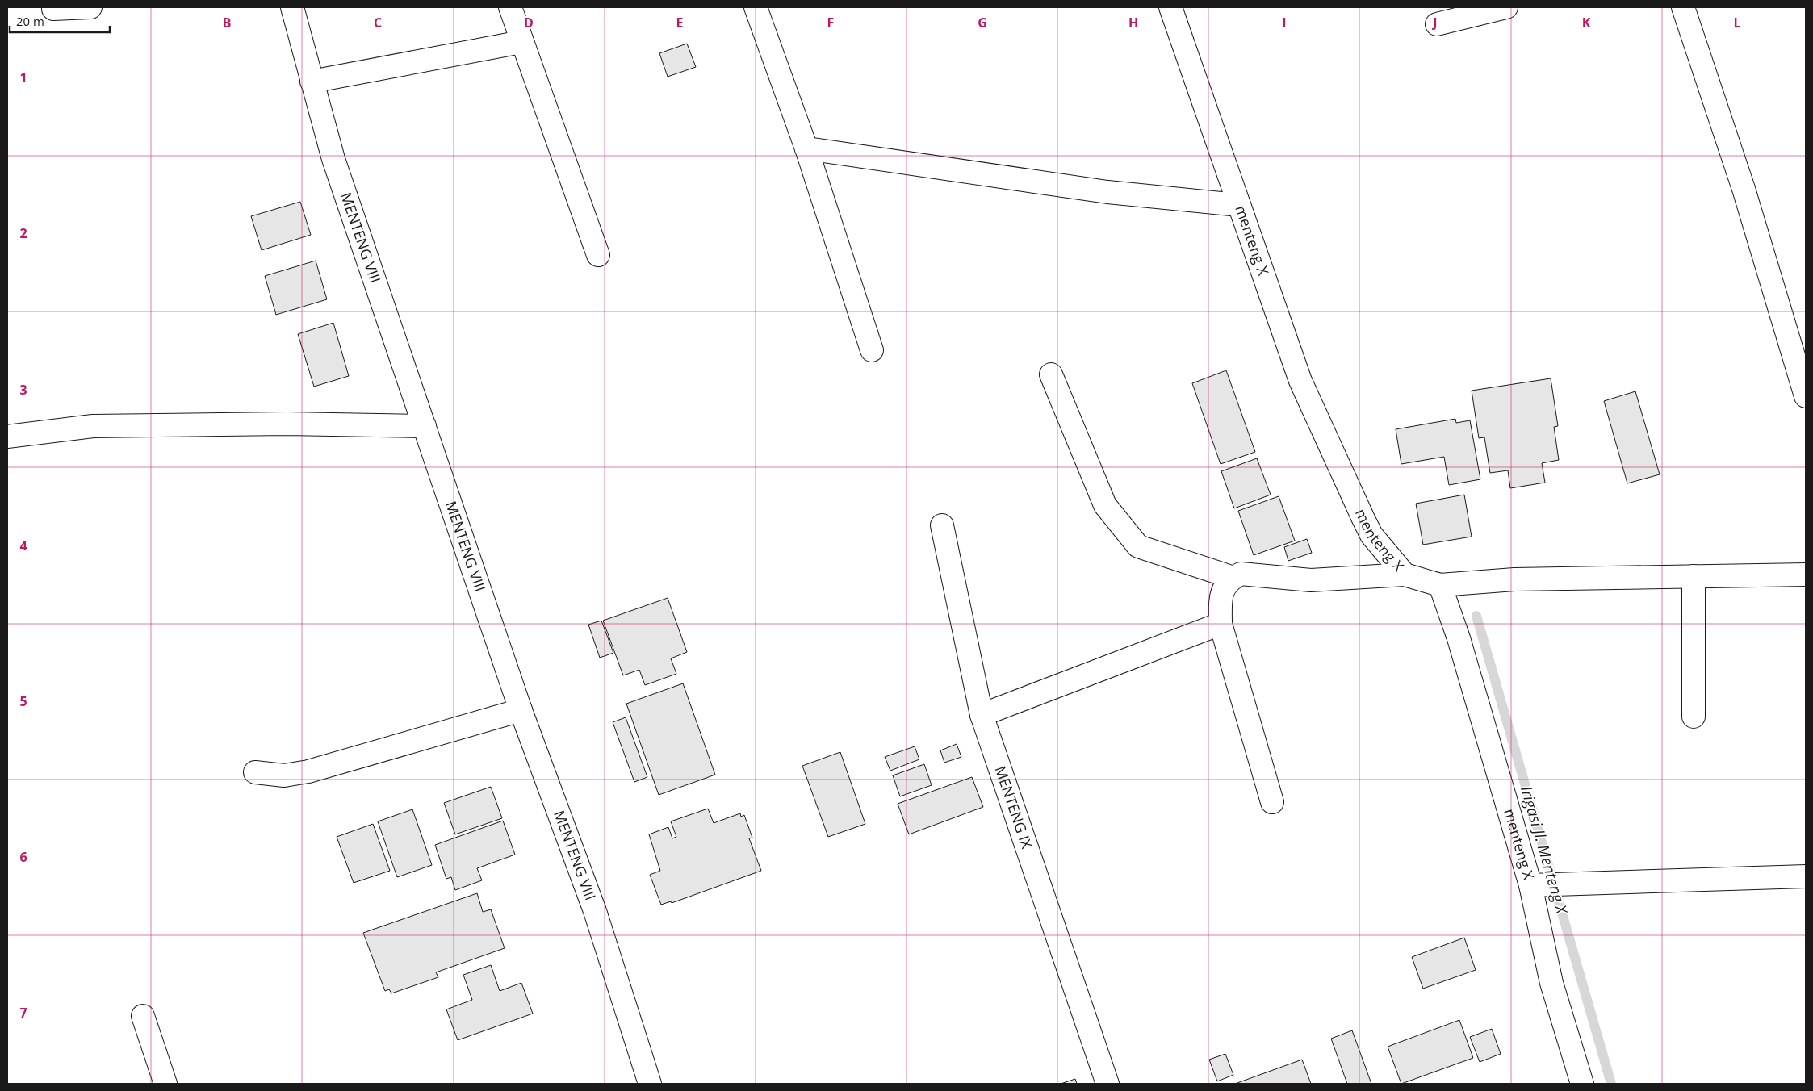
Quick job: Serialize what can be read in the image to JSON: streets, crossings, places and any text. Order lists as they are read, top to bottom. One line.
{"streets":{"street":["MENTENG VIII","menteng X","MENTENG IX"]},"water":["Irigasi Jl. Menteng X"],"scale_bar":"20 m","grid":{"columns":["B","C","D","E","F","G","H","I","J","K","L"],"rows":["1","2","3","4","5","6","7"]}}
